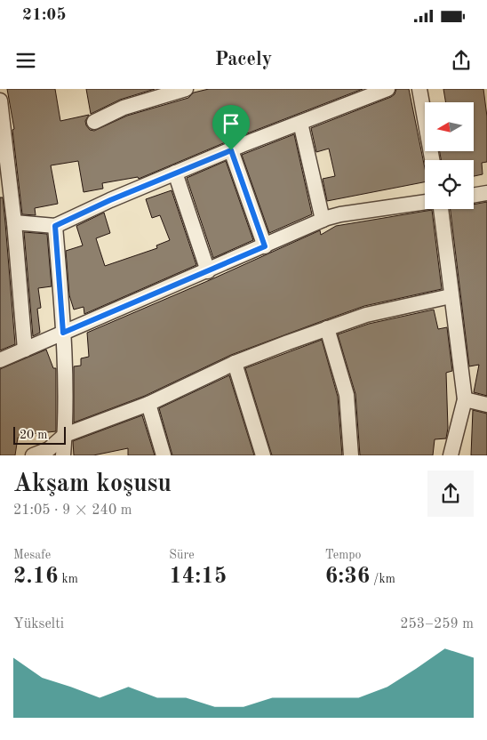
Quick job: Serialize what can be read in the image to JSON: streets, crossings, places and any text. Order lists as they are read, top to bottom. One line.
{"scale_bar":"20 m","north":"left","page":{"status":"21:05","header":"Pacely","scale":"20 m","heading":["Akşam koşusu","21:05 · 9 × 240 m"],"stats":[["Mesafe","2.16 km"],["Süre","14:15"],["Tempo","6:36 /km"]],"chart":["Yükselti","253–259 m"]}}
